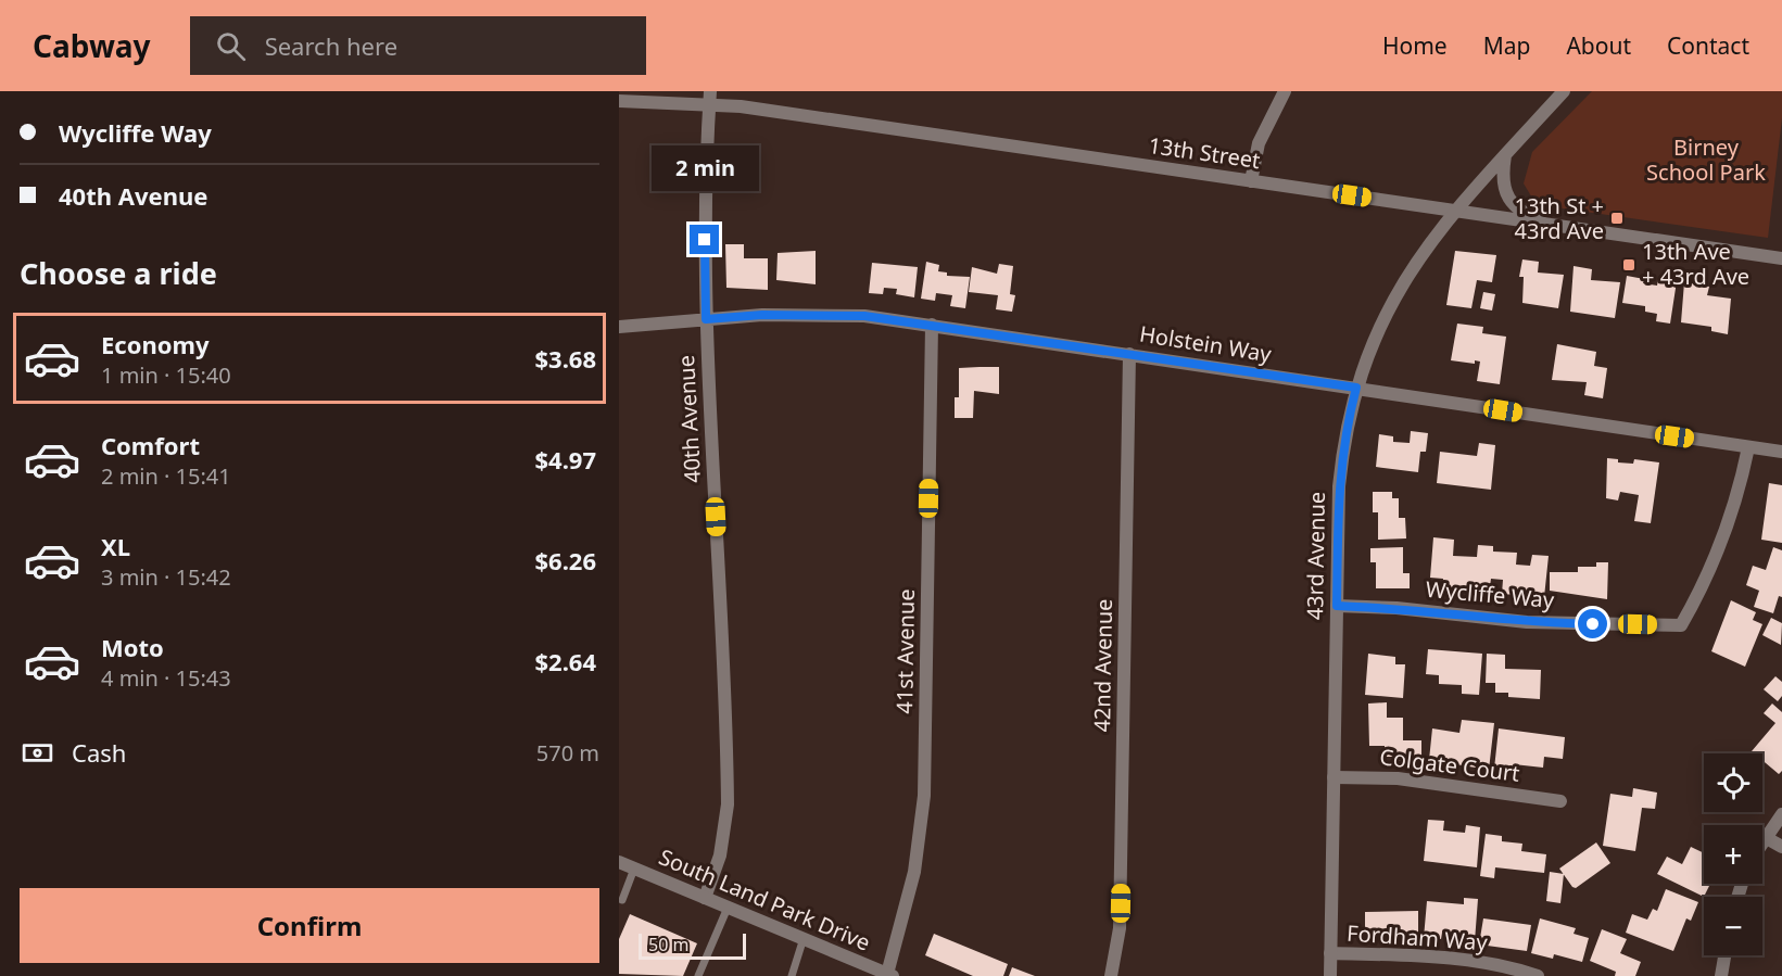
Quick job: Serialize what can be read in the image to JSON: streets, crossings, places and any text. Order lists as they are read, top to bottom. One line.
{"streets":{"street":["13th Street","Holstein Way","40th Avenue","43rd Avenue","Wycliffe Way","41st Avenue","42nd Avenue","Colgate Court","South Land Park Drive","Fordham Way"]},"crossings":[["13th Street","40th Avenue"],["13th Street","43rd Avenue"],["Holstein Way","40th Avenue"],["Holstein Way","43rd Avenue"],["Holstein Way","Wycliffe Way"],["Holstein Way","41st Avenue"],["Holstein Way","42nd Avenue"],["40th Avenue","South Land Park Drive"],["43rd Avenue","Wycliffe Way"],["43rd Avenue","Colgate Court"],["43rd Avenue","Fordham Way"],["41st Avenue","South Land Park Drive"]],"parks":["Birney School Park"],"places":{"transit":["13th St + 43rd Ave","13th Ave + 43rd Ave"]},"scale_bar":"50 m","page":{"header":"Cabway","search":"Search here","nav":["Home","Map","About","Contact"],"banner":["Wycliffe Way","40th Avenue"],"bubble":"2 min","heading":"Choose a ride","list":[{"name":"Economy","note":"1 min · 15:40","value":"$3.68"},{"name":"Comfort","note":"2 min · 15:41","value":"$4.97"},{"name":"XL","note":"3 min · 15:42","value":"$6.26"},{"name":"Moto","note":"4 min · 15:43","value":"$2.64"}],"pay":["Cash","570 m"],"map_buttons":["+","−"],"buttons":"Confirm","scale":"50 m"}}
